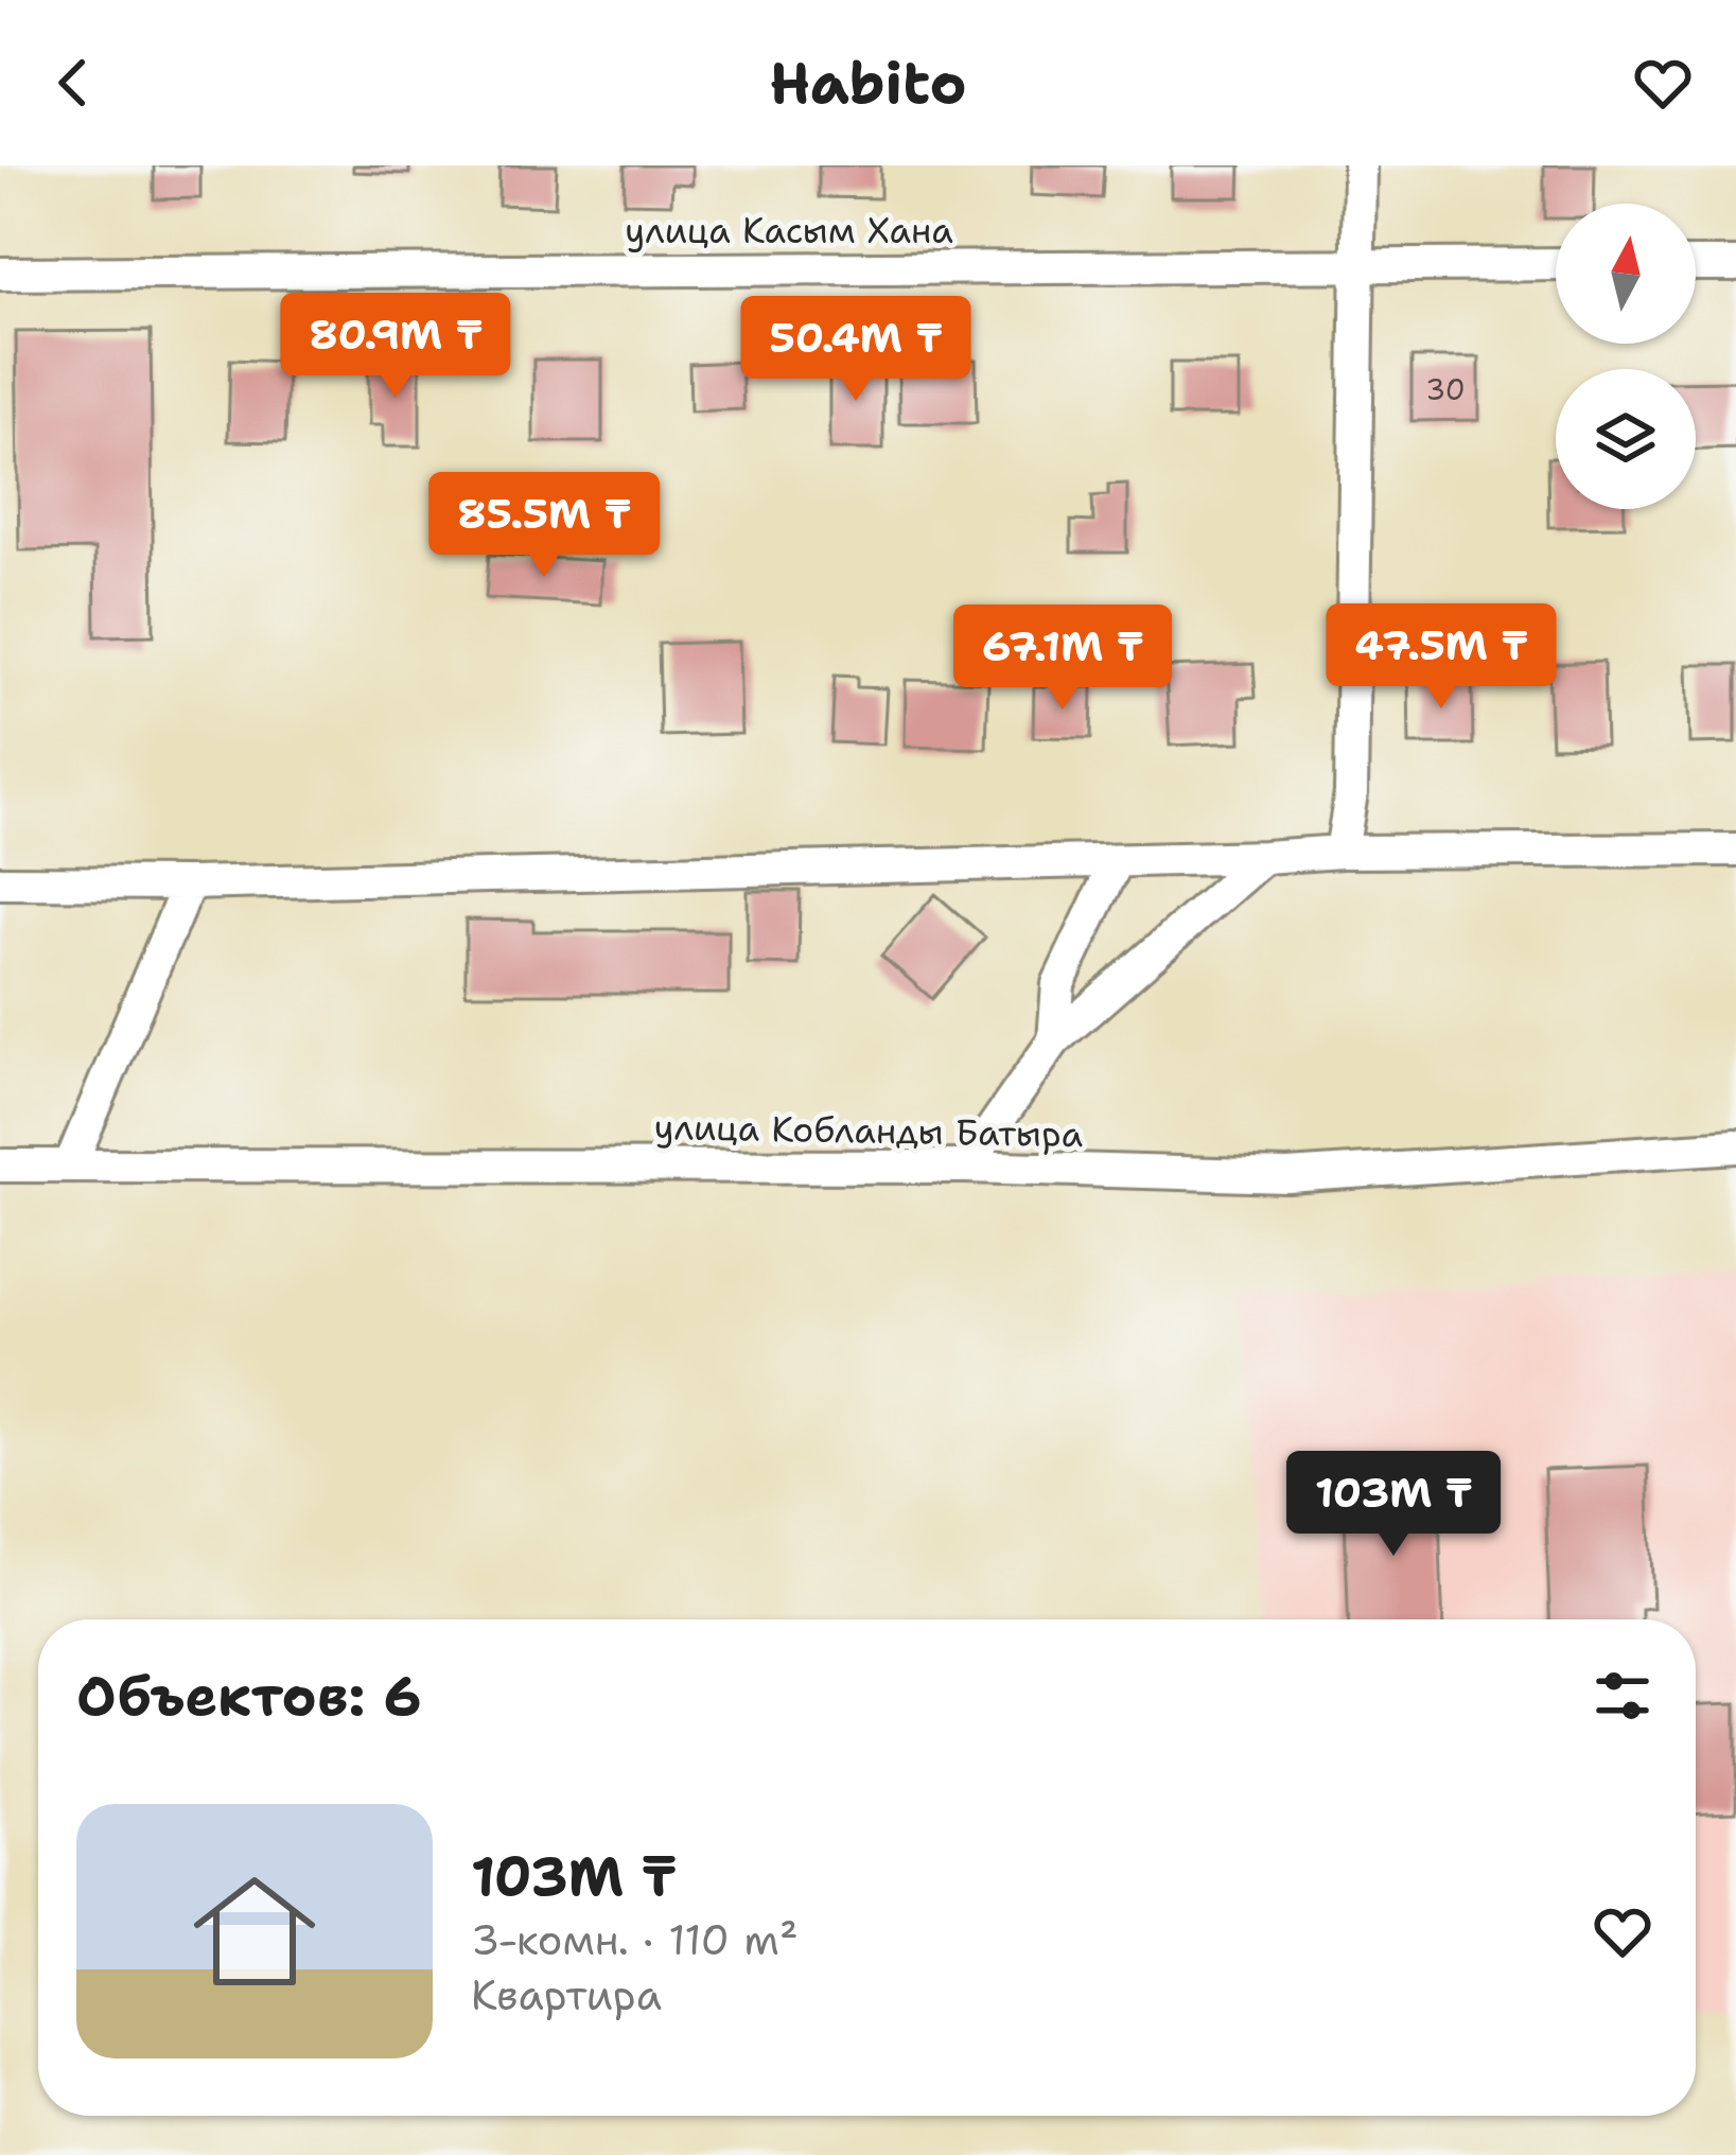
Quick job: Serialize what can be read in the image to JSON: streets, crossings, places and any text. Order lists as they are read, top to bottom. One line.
{"streets":{"street":["улица Касым Хана","улица Кобланды Батыра"]},"house_numbers":["30"],"north":"top","page":{"header":"Habito","price":["80.9M ₸","50.4M ₸","85.5M ₸","47.5M ₸","67.1M ₸","103M ₸"],"heading":"Объектов: 6","list":[{"name":"103M ₸","note":"3-комн. · 110 m² · Квартира"}]}}
